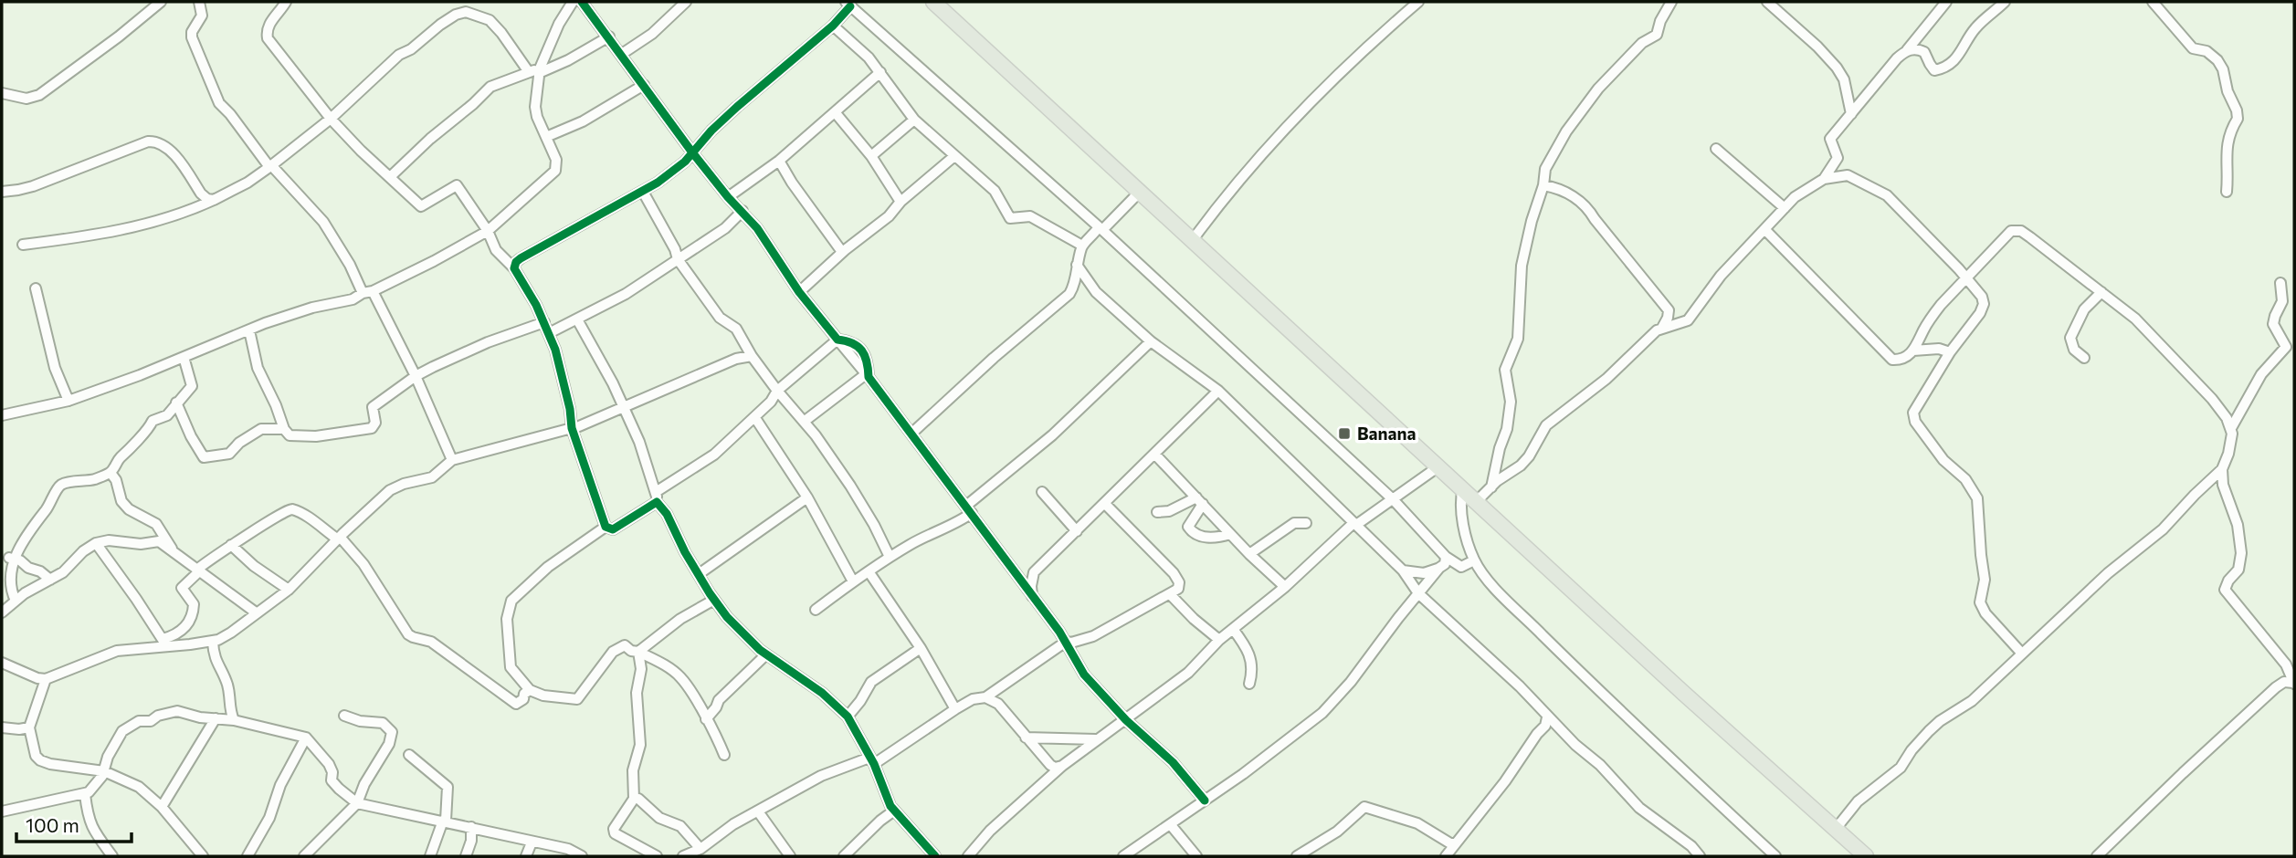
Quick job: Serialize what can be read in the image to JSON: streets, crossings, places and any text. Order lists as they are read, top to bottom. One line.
{"places":{"transit":["Banana"]},"scale_bar":"100 m"}
